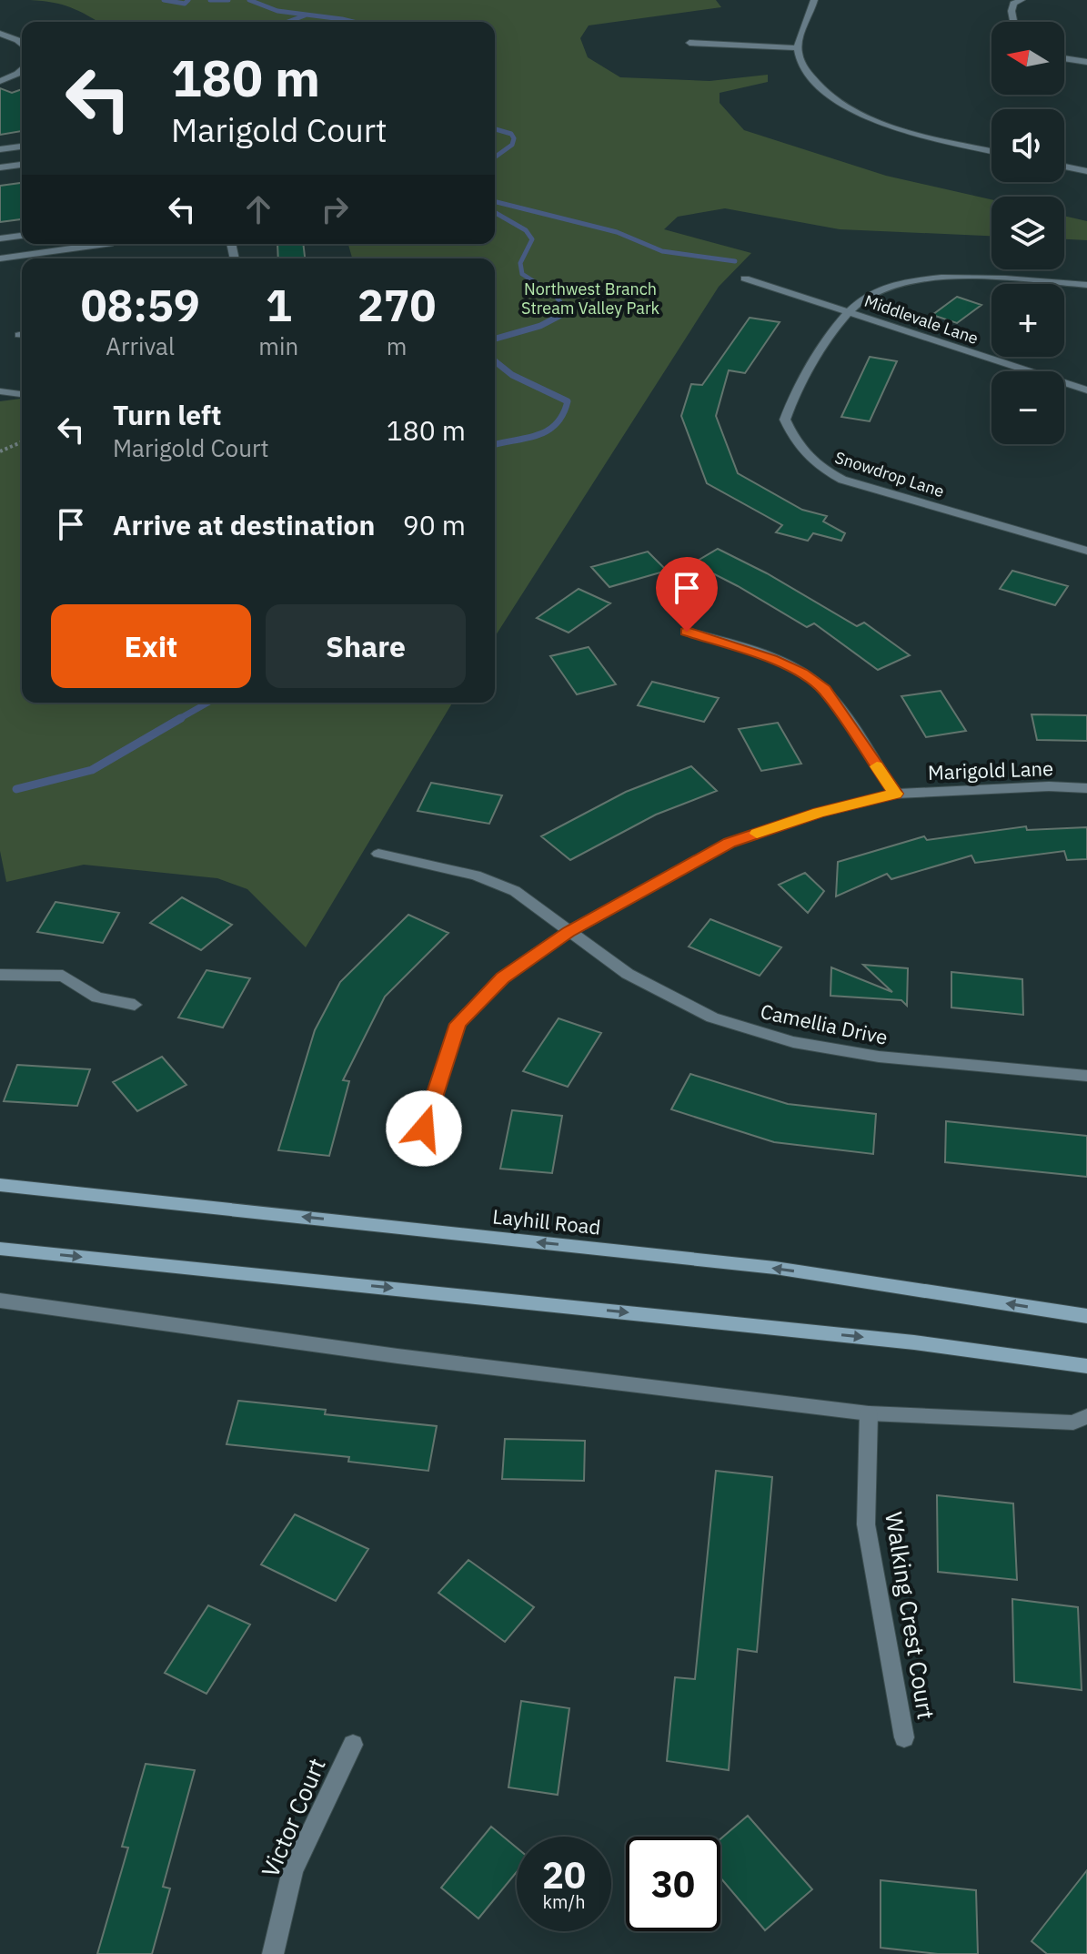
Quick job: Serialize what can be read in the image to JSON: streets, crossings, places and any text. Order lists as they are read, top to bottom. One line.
{"streets":{"main road":["Layhill Road"],"street":["Middlevale Lane","Snowdrop Lane","Marigold Lane","Camellia Drive","Walking Crest Court","Victor Court"]},"crossings":[["Middlevale Lane","Snowdrop Lane"],["Marigold Lane","Camellia Drive"]],"parks":["Northwest Branch Stream Valley Park"],"north":"left","page":{"map_buttons":["+","−"],"turn":["180 m","Marigold Court"],"eta":["08:59","Arrival","1","min","270","m"],"list":[{"name":"Turn left","note":"Marigold Court","value":"180 m"},{"name":"Arrive at destination","value":"90 m"}],"buttons":["Exit","Share"],"speed":"20 km/h","limit":"30"}}
